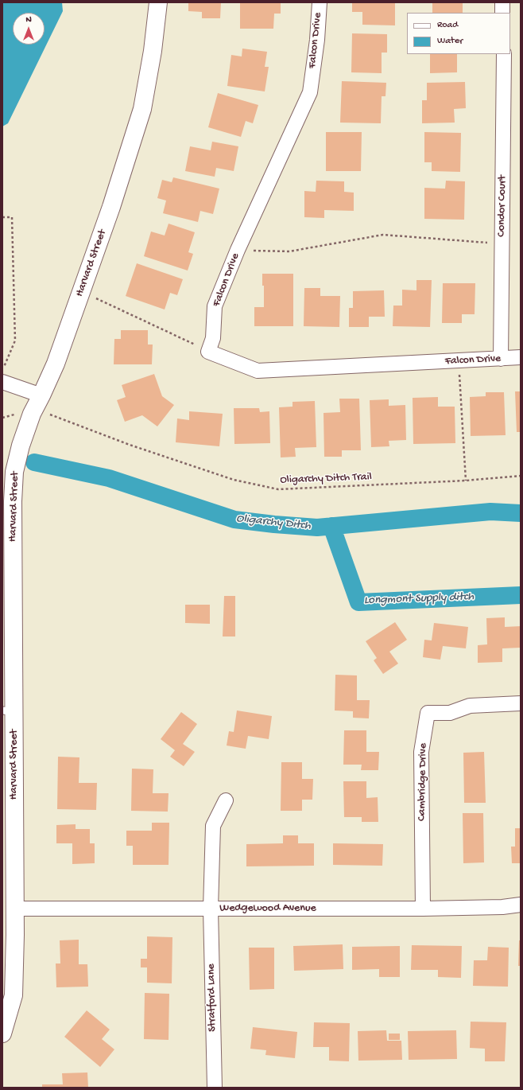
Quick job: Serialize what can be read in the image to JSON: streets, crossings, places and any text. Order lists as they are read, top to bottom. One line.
{"streets":{"street":["Falcon Drive","Condor Court","Harvard Street","Cambridge Drive","Wedgewood Avenue","Stratford Lane"],"path":["Oligarchy Ditch Trail"]},"crossings":[["Falcon Drive","Condor Court"],["Harvard Street","Wedgewood Avenue"],["Cambridge Drive","Wedgewood Avenue"],["Wedgewood Avenue","Stratford Lane"]],"water":["Oligarchy Ditch","Longmont Supply ditch"],"legend":["Road","Water"],"north":"top"}
